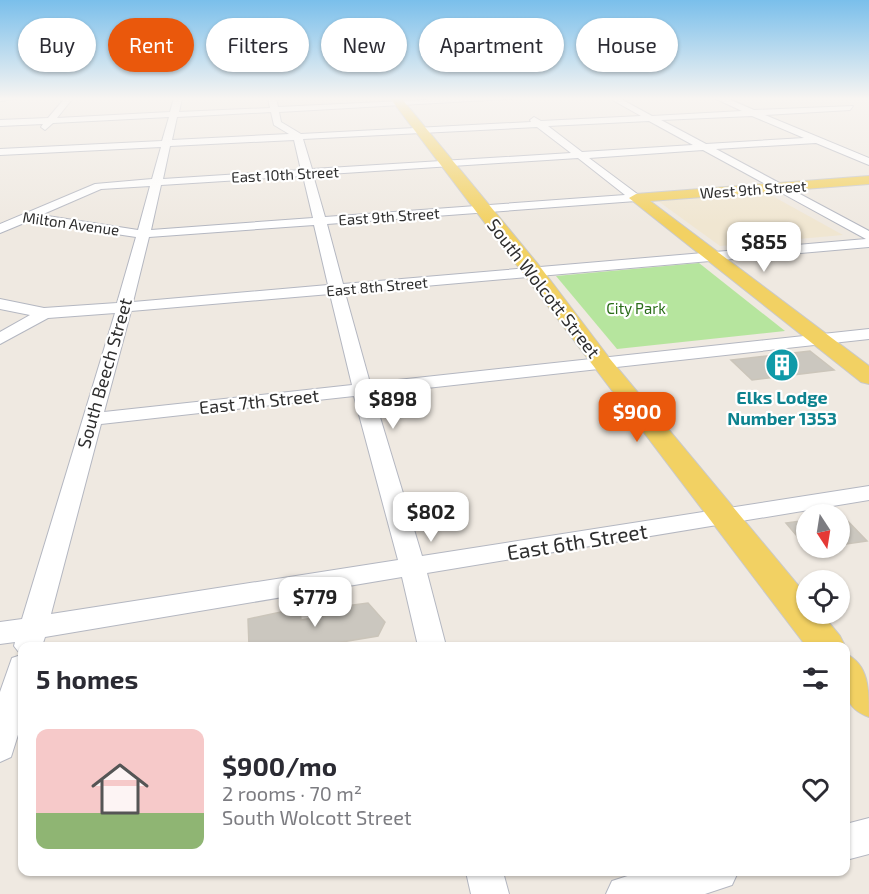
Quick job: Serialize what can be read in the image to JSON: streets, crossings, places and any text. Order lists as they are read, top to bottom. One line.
{"streets":{"main road":["West 9th Street","South Wolcott Street"],"street":["East 10th Street","East 9th Street","Milton Avenue","East 8th Street","South Beech Street","East 7th Street","East 6th Street"]},"crossings":[["East 10th Street","Milton Avenue"],["East 10th Street","South Wolcott Street"],["East 10th Street","South Beech Street"],["West 9th Street","East 9th Street"],["East 9th Street","Milton Avenue"],["East 9th Street","South Wolcott Street"],["East 9th Street","South Beech Street"],["Milton Avenue","South Beech Street"],["East 8th Street","South Wolcott Street"],["East 8th Street","South Beech Street"],["South Wolcott Street","East 7th Street"],["South Wolcott Street","East 6th Street"],["South Beech Street","East 7th Street"],["South Beech Street","East 6th Street"]],"parks":["City Park"],"places":{"building":["Elks Lodge Number 1353"]},"north":"bottom","page":{"chip":["Buy","Rent","Filters","New","Apartment","House"],"price":["$855","$898","$900","$802","$779"],"heading":"5 homes","list":[{"name":"$900/mo","note":"2 rooms · 70 m² · South Wolcott Street"}]}}
